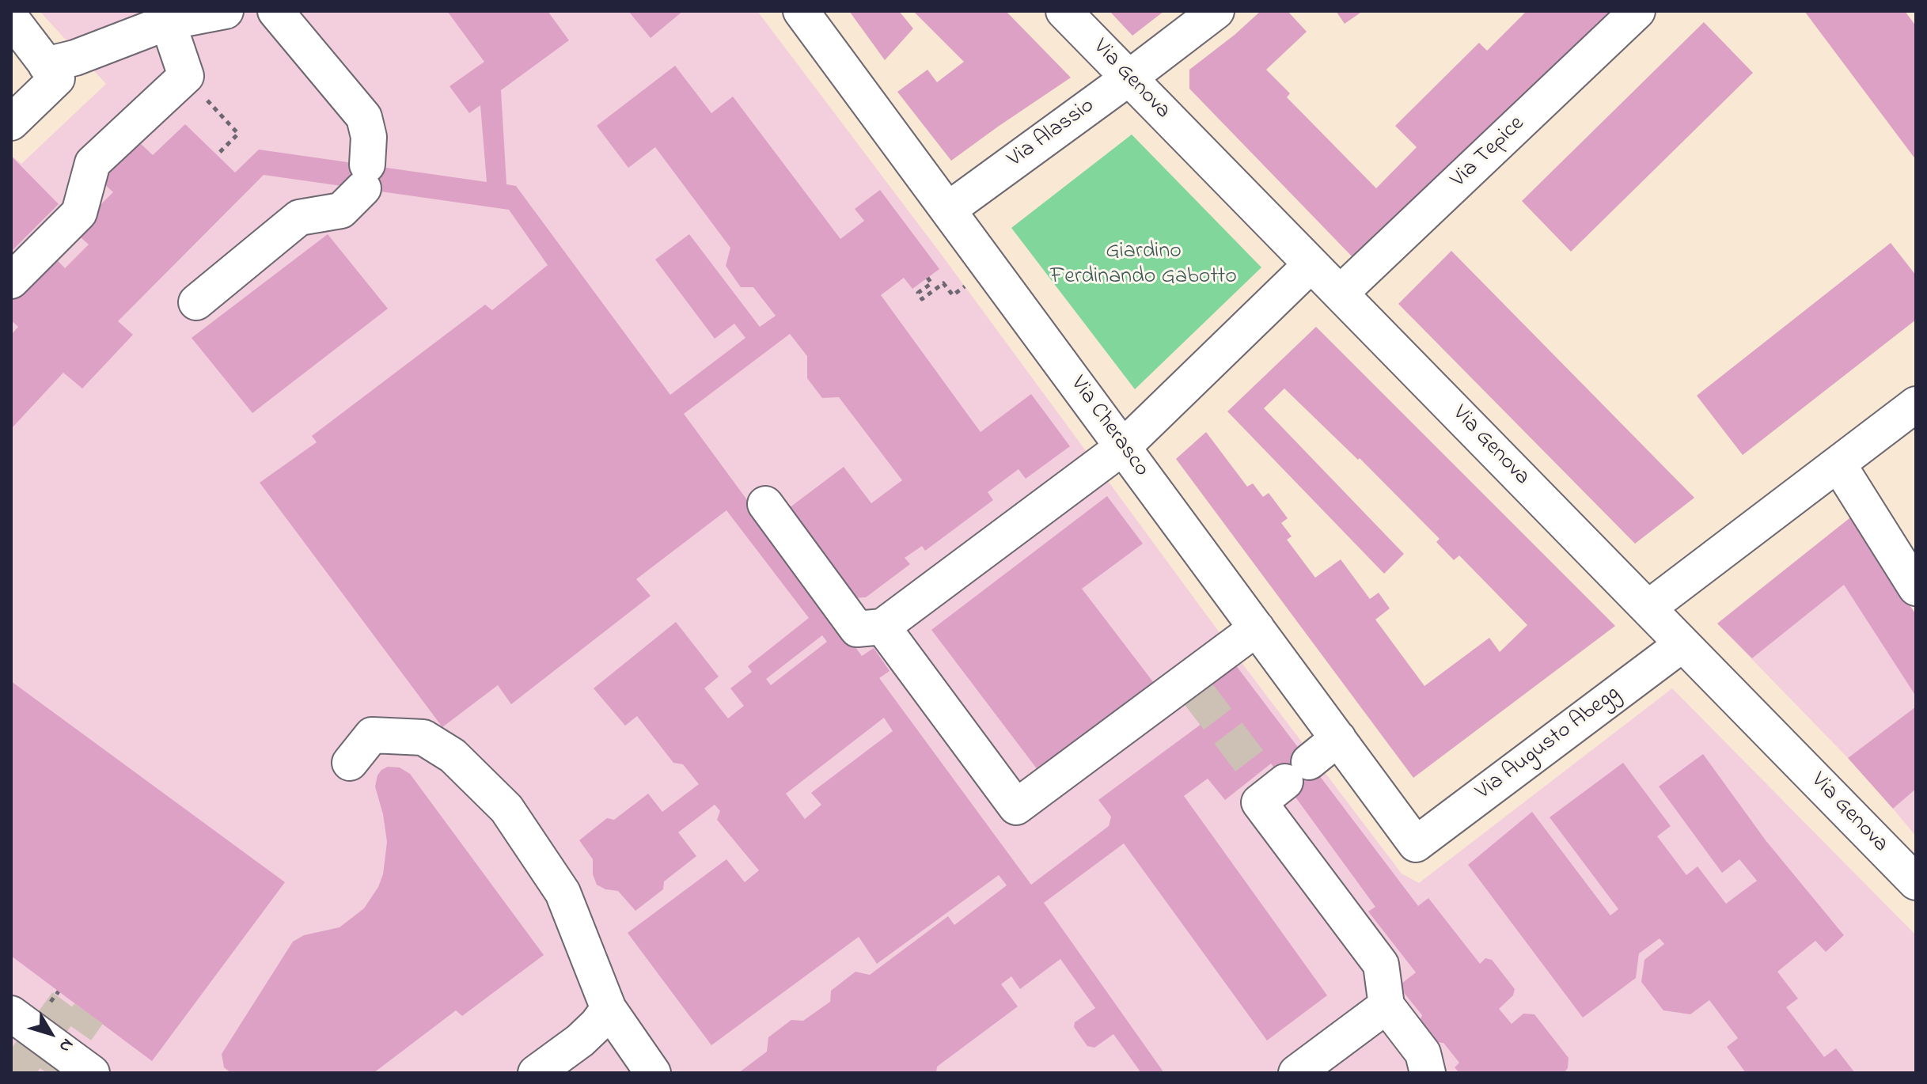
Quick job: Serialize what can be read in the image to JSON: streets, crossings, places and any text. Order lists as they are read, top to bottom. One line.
{"streets":{"street":["Via Genova","Via Alassio","Via Tepice","Via Cherasco","Via Augusto Abegg"]},"crossings":[["Via Genova","Via Alassio"],["Via Genova","Via Tepice"],["Via Genova","Via Augusto Abegg"],["Via Alassio","Via Cherasco"],["Via Cherasco","Via Augusto Abegg"]],"parks":["Giardino Ferdinando Gabotto"],"north":"bottom right"}
